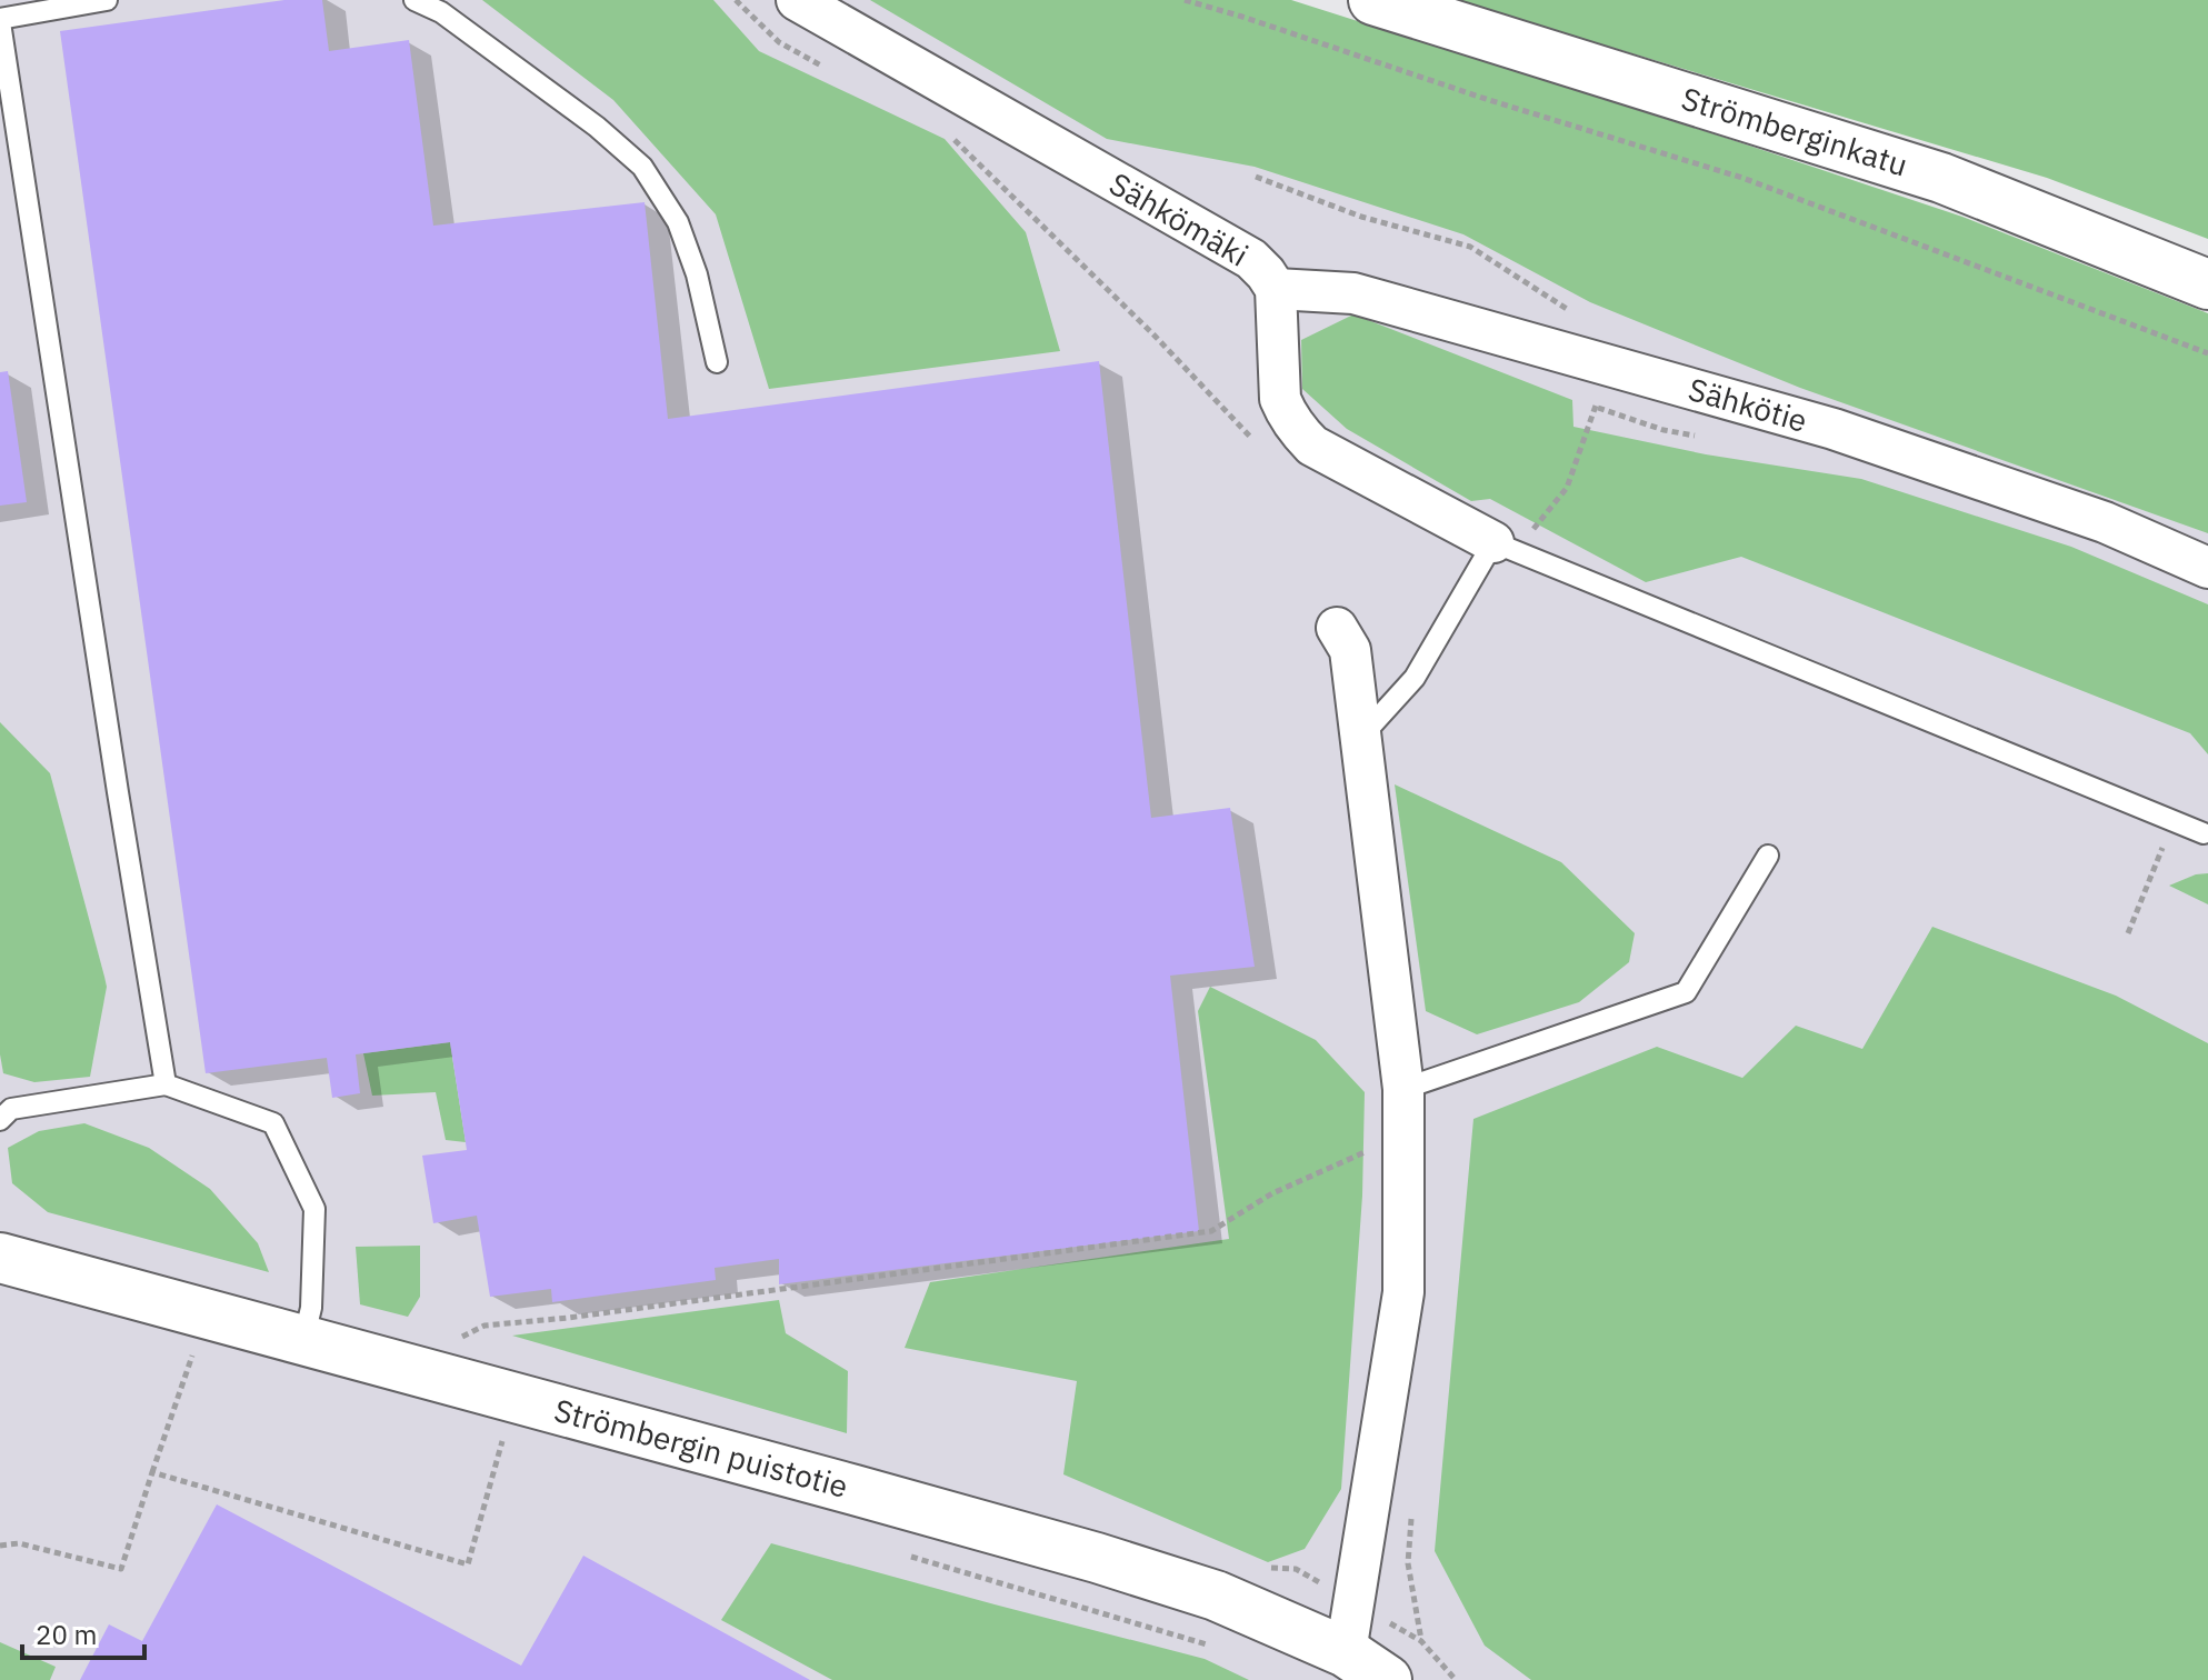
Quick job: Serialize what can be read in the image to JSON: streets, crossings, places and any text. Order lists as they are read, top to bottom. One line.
{"streets":{"street":["Strömberginkatu","Sähkömäki","Sähkötie","Strömbergin puistotie"]},"crossings":[["Sähkömäki","Sähkötie"]],"scale_bar":"20 m"}
